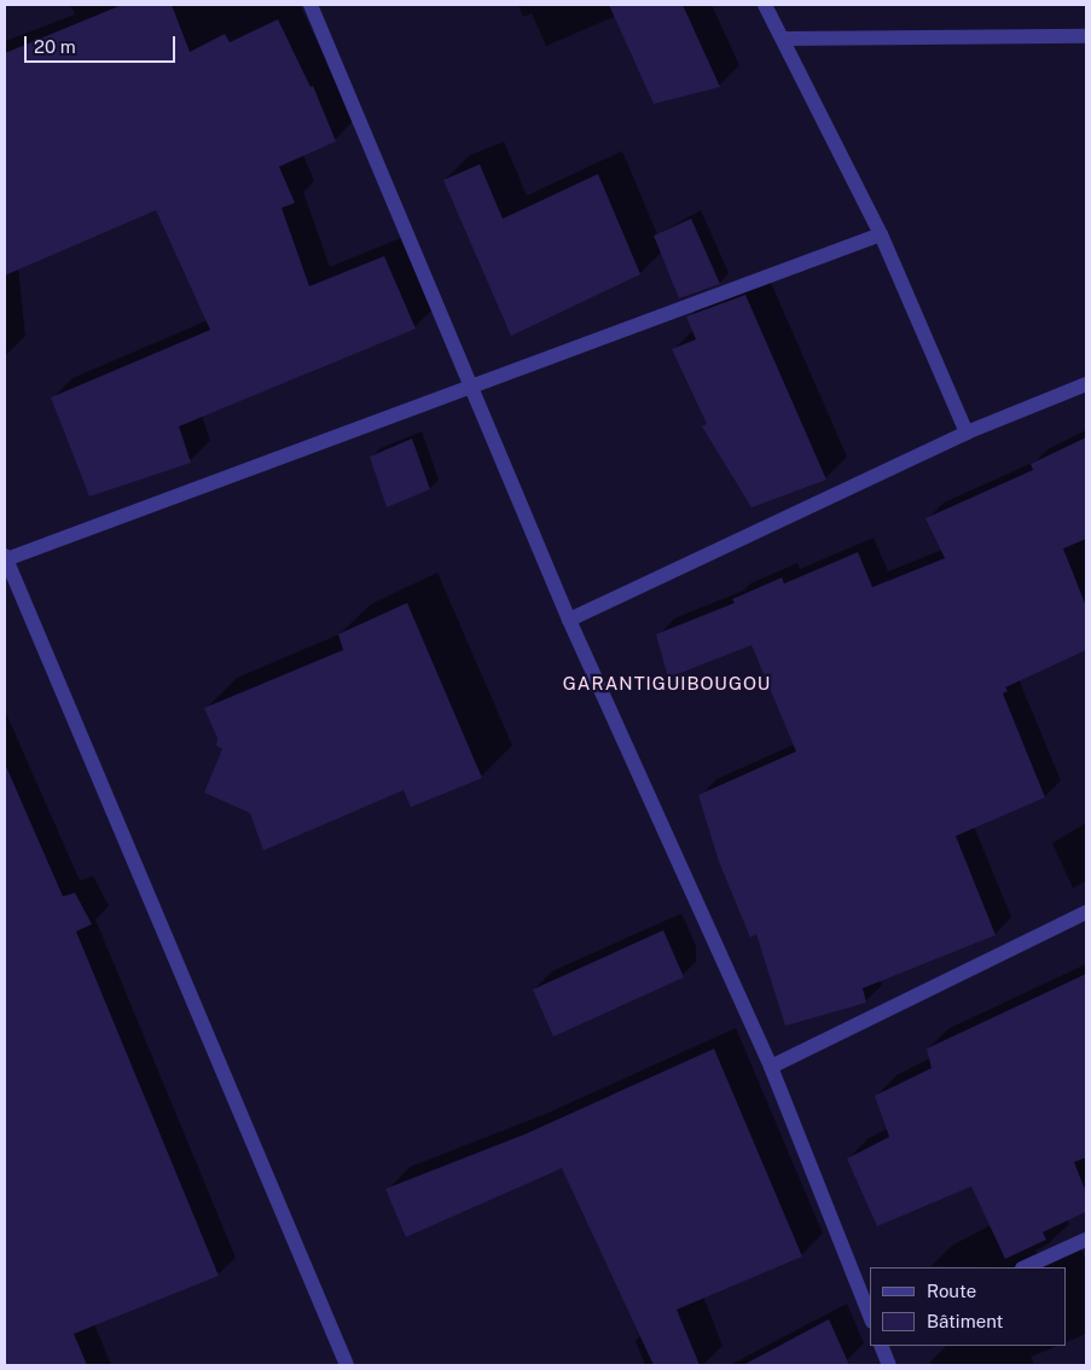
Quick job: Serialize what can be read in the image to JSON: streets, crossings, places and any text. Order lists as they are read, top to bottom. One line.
{"districts":["GARANTIGUIBOUGOU"],"legend":["Route","Bâtiment"],"scale_bar":"20 m"}
